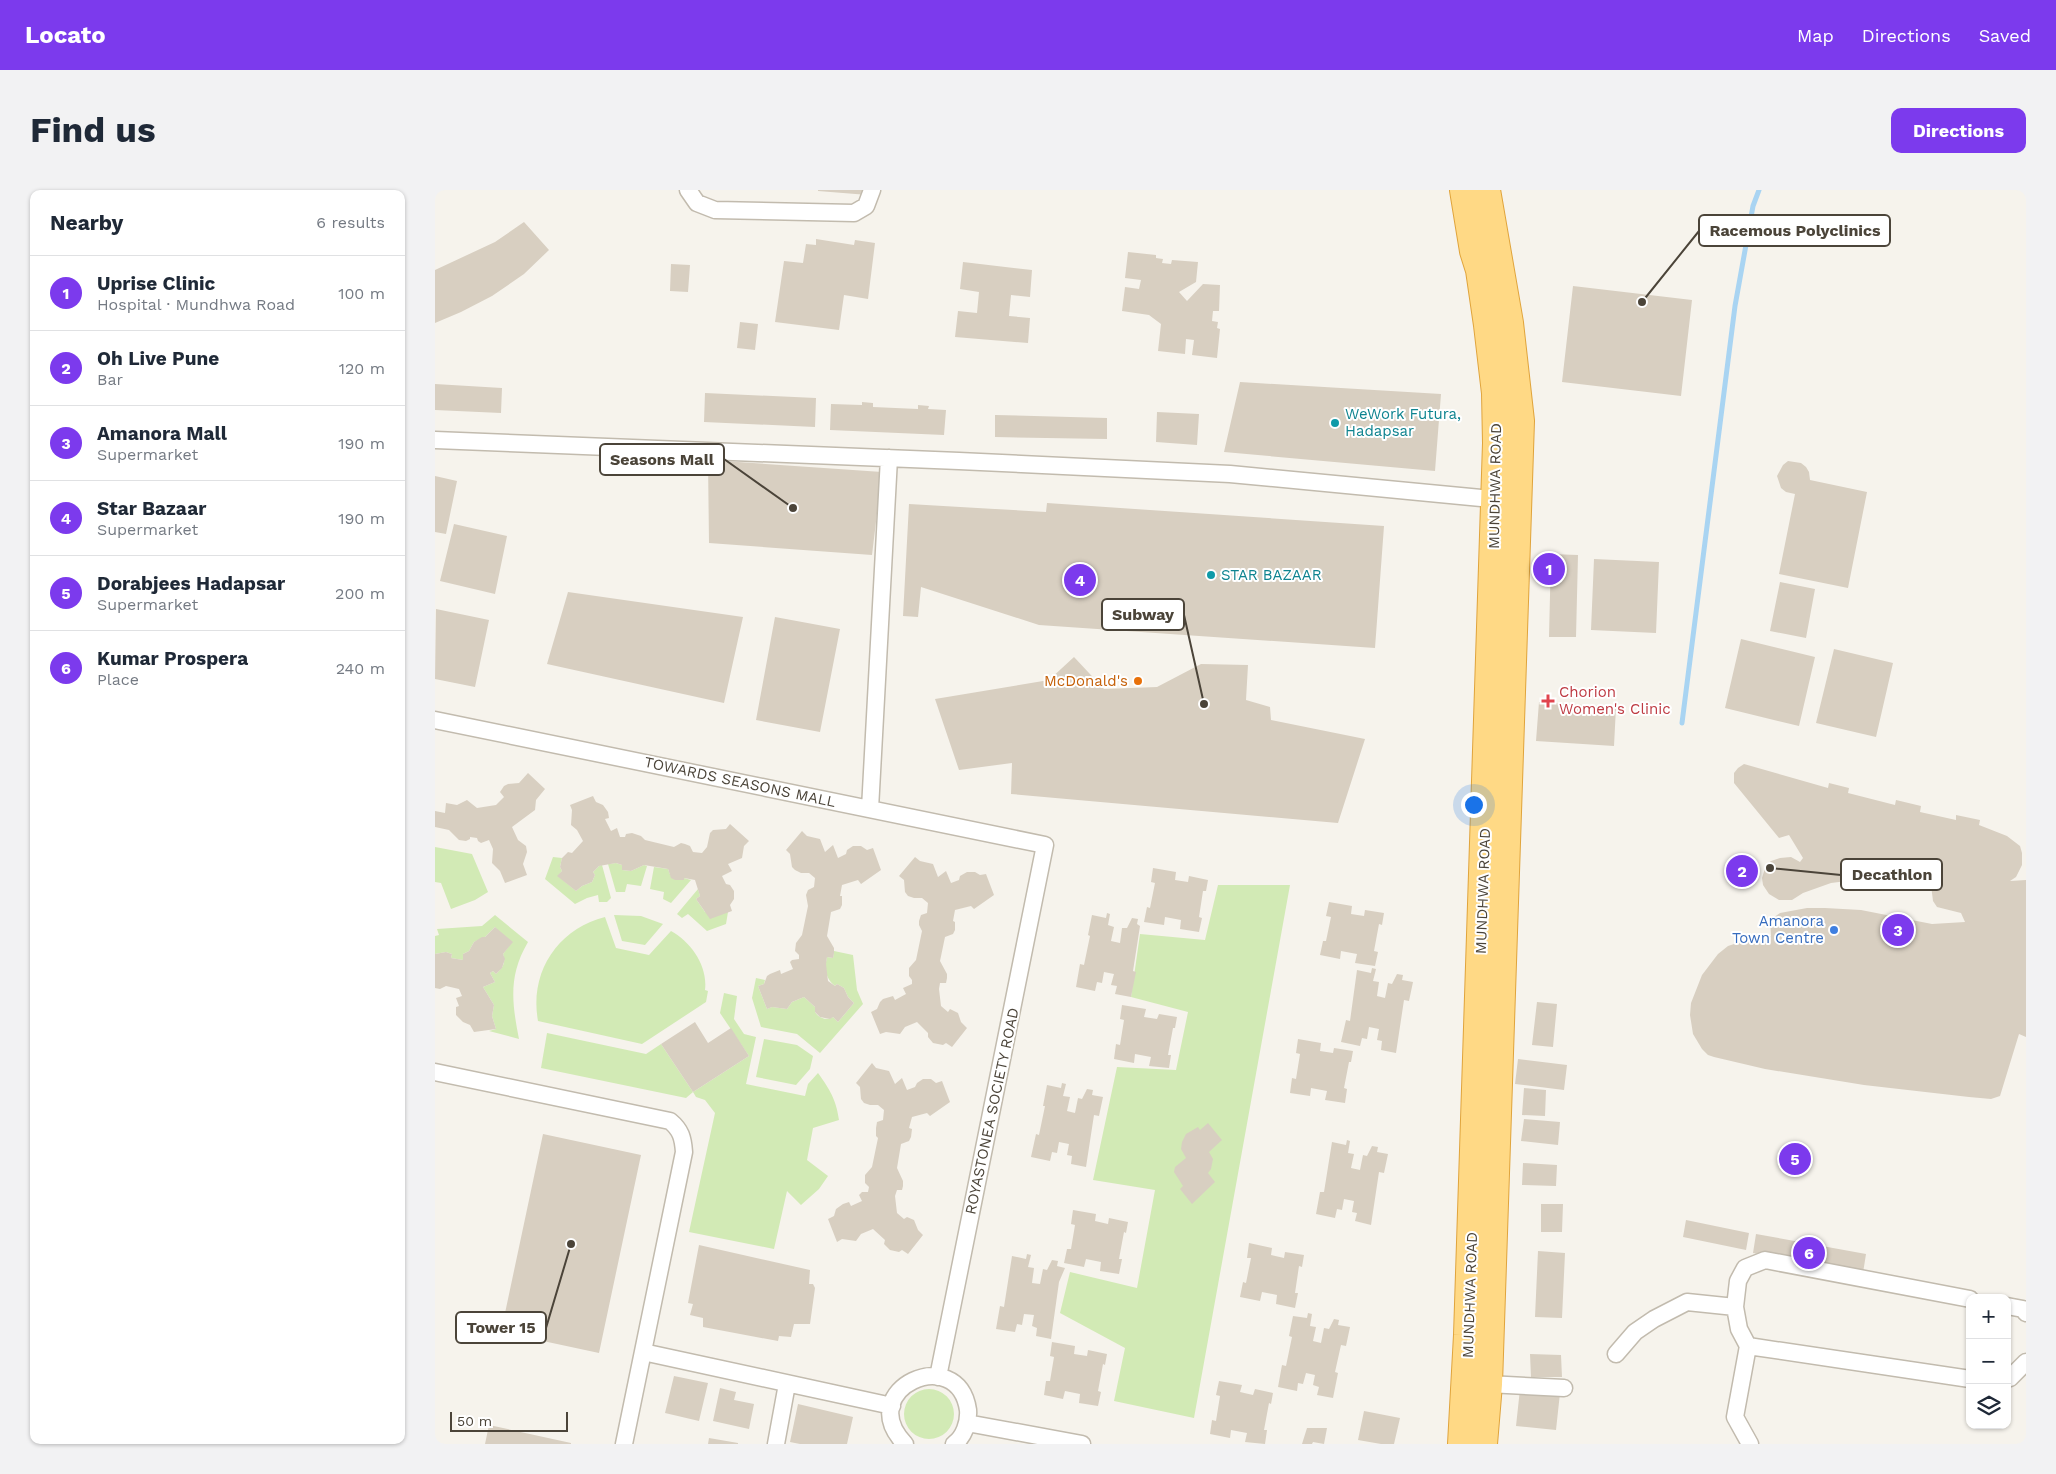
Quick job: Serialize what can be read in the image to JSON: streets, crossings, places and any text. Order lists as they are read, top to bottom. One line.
{"streets":{"highway":["MUNDHWA ROAD"],"street":["TOWARDS SEASONS MALL","ROYASTONEA SOCIETY ROAD"]},"crossings":[["TOWARDS SEASONS MALL","ROYASTONEA SOCIETY ROAD"]],"places":{"other":["Racemous Polyclinics","WeWork Futura, Hadapsar","Seasons Mall","STAR BAZAAR","McDonald's","Subway","Decathlon","Amanora Town Centre","Tower 15"],"health":["Chorion Women's Clinic"]},"scale_bar":"50 m","page":{"header":"Locato","nav":["Map","Directions","Saved"],"buttons":"Directions","title":"Find us","heading":["Nearby","6 results"],"list":[{"mark":"1","name":"Uprise Clinic","note":"Hospital · Mundhwa Road","value":"100 m"},{"mark":"2","name":"Oh Live Pune","note":"Bar","value":"120 m"},{"mark":"3","name":"Amanora Mall","note":"Supermarket","value":"190 m"},{"mark":"4","name":"Star Bazaar","note":"Supermarket","value":"190 m"},{"mark":"5","name":"Dorabjees Hadapsar","note":"Supermarket","value":"200 m"},{"mark":"6","name":"Kumar Prospera","note":"Place","value":"240 m"}],"pins":["1","4","2","3","5","6"],"map_buttons":["+","−"],"scale":"50 m"}}
